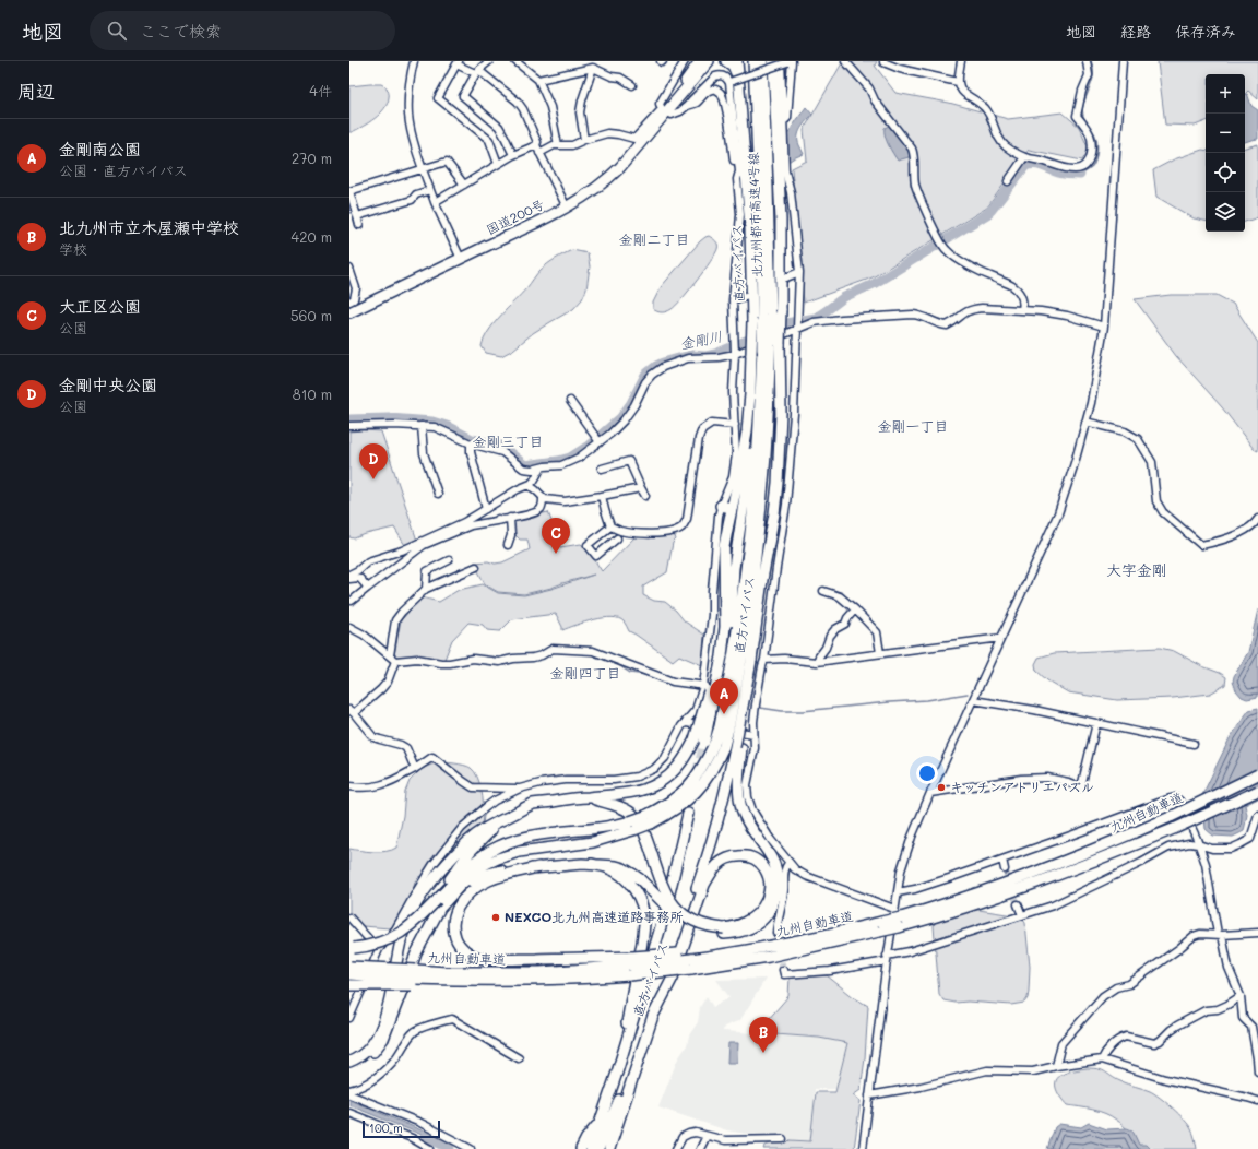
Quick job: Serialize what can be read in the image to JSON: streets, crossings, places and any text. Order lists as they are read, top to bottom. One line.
{"streets":{"highway":["北九州都市高速4号線","国道200号","直方バイパス","九州自動車道"]},"crossings":[["北九州都市高速4号線","直方バイパス"]],"districts":["金剛二丁目","金剛一丁目","金剛三丁目","大字金剛","金剛四丁目"],"water":["金剛川"],"places":["キッチンアトリエパズル","NEXCO北九州高速道路事務所"],"scale_bar":"100 m","page":{"header":"地図","search":"ここで検索","nav":["地図","経路","保存済み"],"heading":["周辺","4件"],"map_buttons":["+","−"],"list":[{"mark":"A","name":"金剛南公園","note":"公園 · 直方バイパス","value":"270 m"},{"mark":"B","name":"北九州市立木屋瀬中学校","note":"学校","value":"420 m"},{"mark":"C","name":"大正区公園","note":"公園","value":"560 m"},{"mark":"D","name":"金剛中央公園","note":"公園","value":"810 m"}],"pins":["D","C","A","B"],"scale":"100 m"}}
